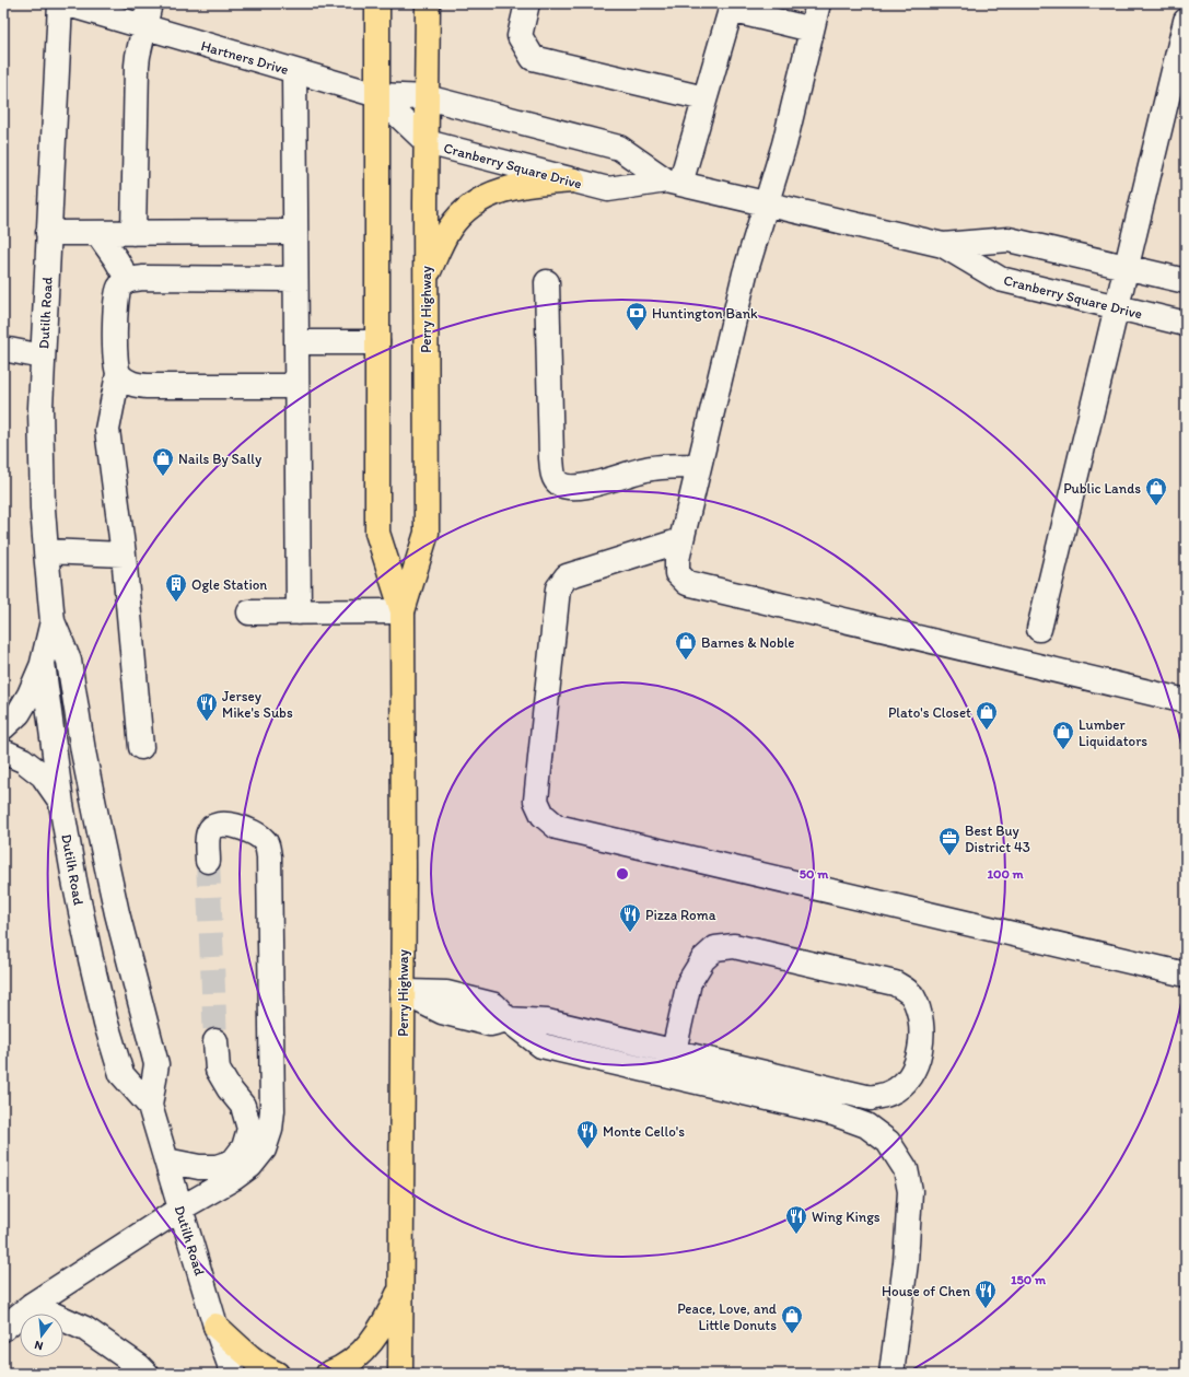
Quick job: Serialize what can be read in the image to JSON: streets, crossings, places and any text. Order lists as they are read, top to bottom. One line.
{"streets":{"main road":["Perry Highway"],"street":["Hartners Drive","Cranberry Square Drive","Dutilh Road"]},"crossings":[["Hartners Drive","Cranberry Square Drive"],["Hartners Drive","Perry Highway"],["Cranberry Square Drive","Perry Highway"]],"places":{"bank":["Huntington Bank"],"shop":["Nails By Sally","Public Lands","Barnes & Noble","Plato's Closet","Lumber Liquidators","Peace, Love, and Little Donuts"],"building":["Ogle Station"],"restaurant":["Jersey Mike's Subs","Pizza Roma","Monte Cello's","Wing Kings","House of Chen"],"office":["Best Buy District 43"]},"north":"bottom","rings":["50 m","100 m","150 m"]}
